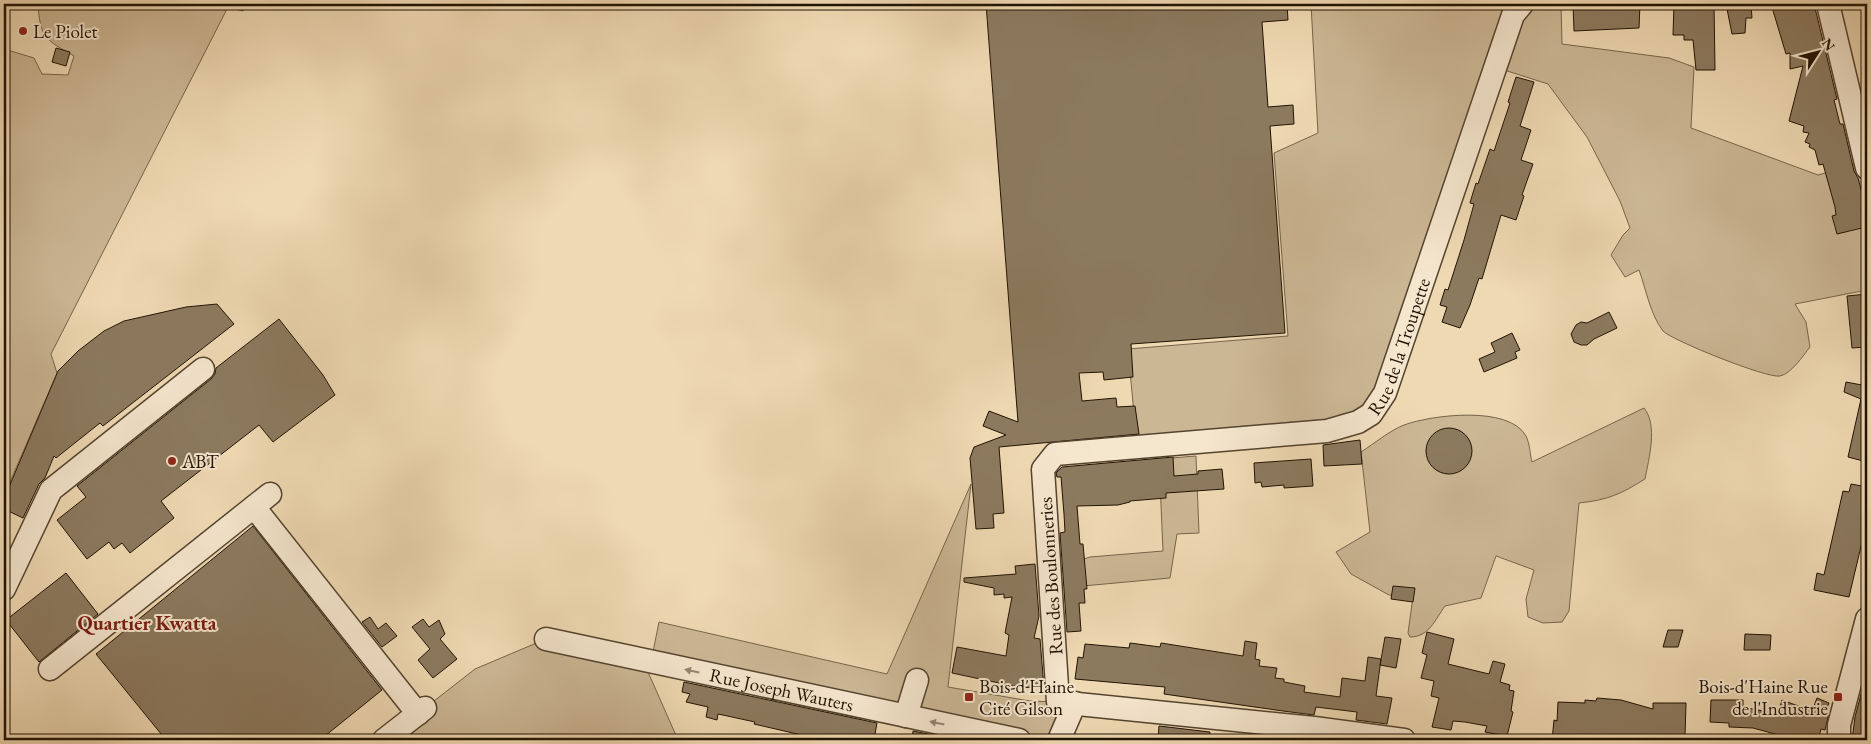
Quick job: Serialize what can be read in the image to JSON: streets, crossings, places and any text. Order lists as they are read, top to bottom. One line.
{"streets":{"street":["Rue de la Troupette","Rue des Boulonneries","Rue Joseph Wauters"]},"crossings":[["Rue de la Troupette","Rue des Boulonneries"]],"one_way":["Rue Joseph Wauters"],"districts":["Quartier Kwatta"],"places":{"other":["Le Piolet","ABT"],"transit":["Bois-d'Haine Cité Gilson","Bois-d'Haine Rue de l'Industrie"]},"north":"top right"}
